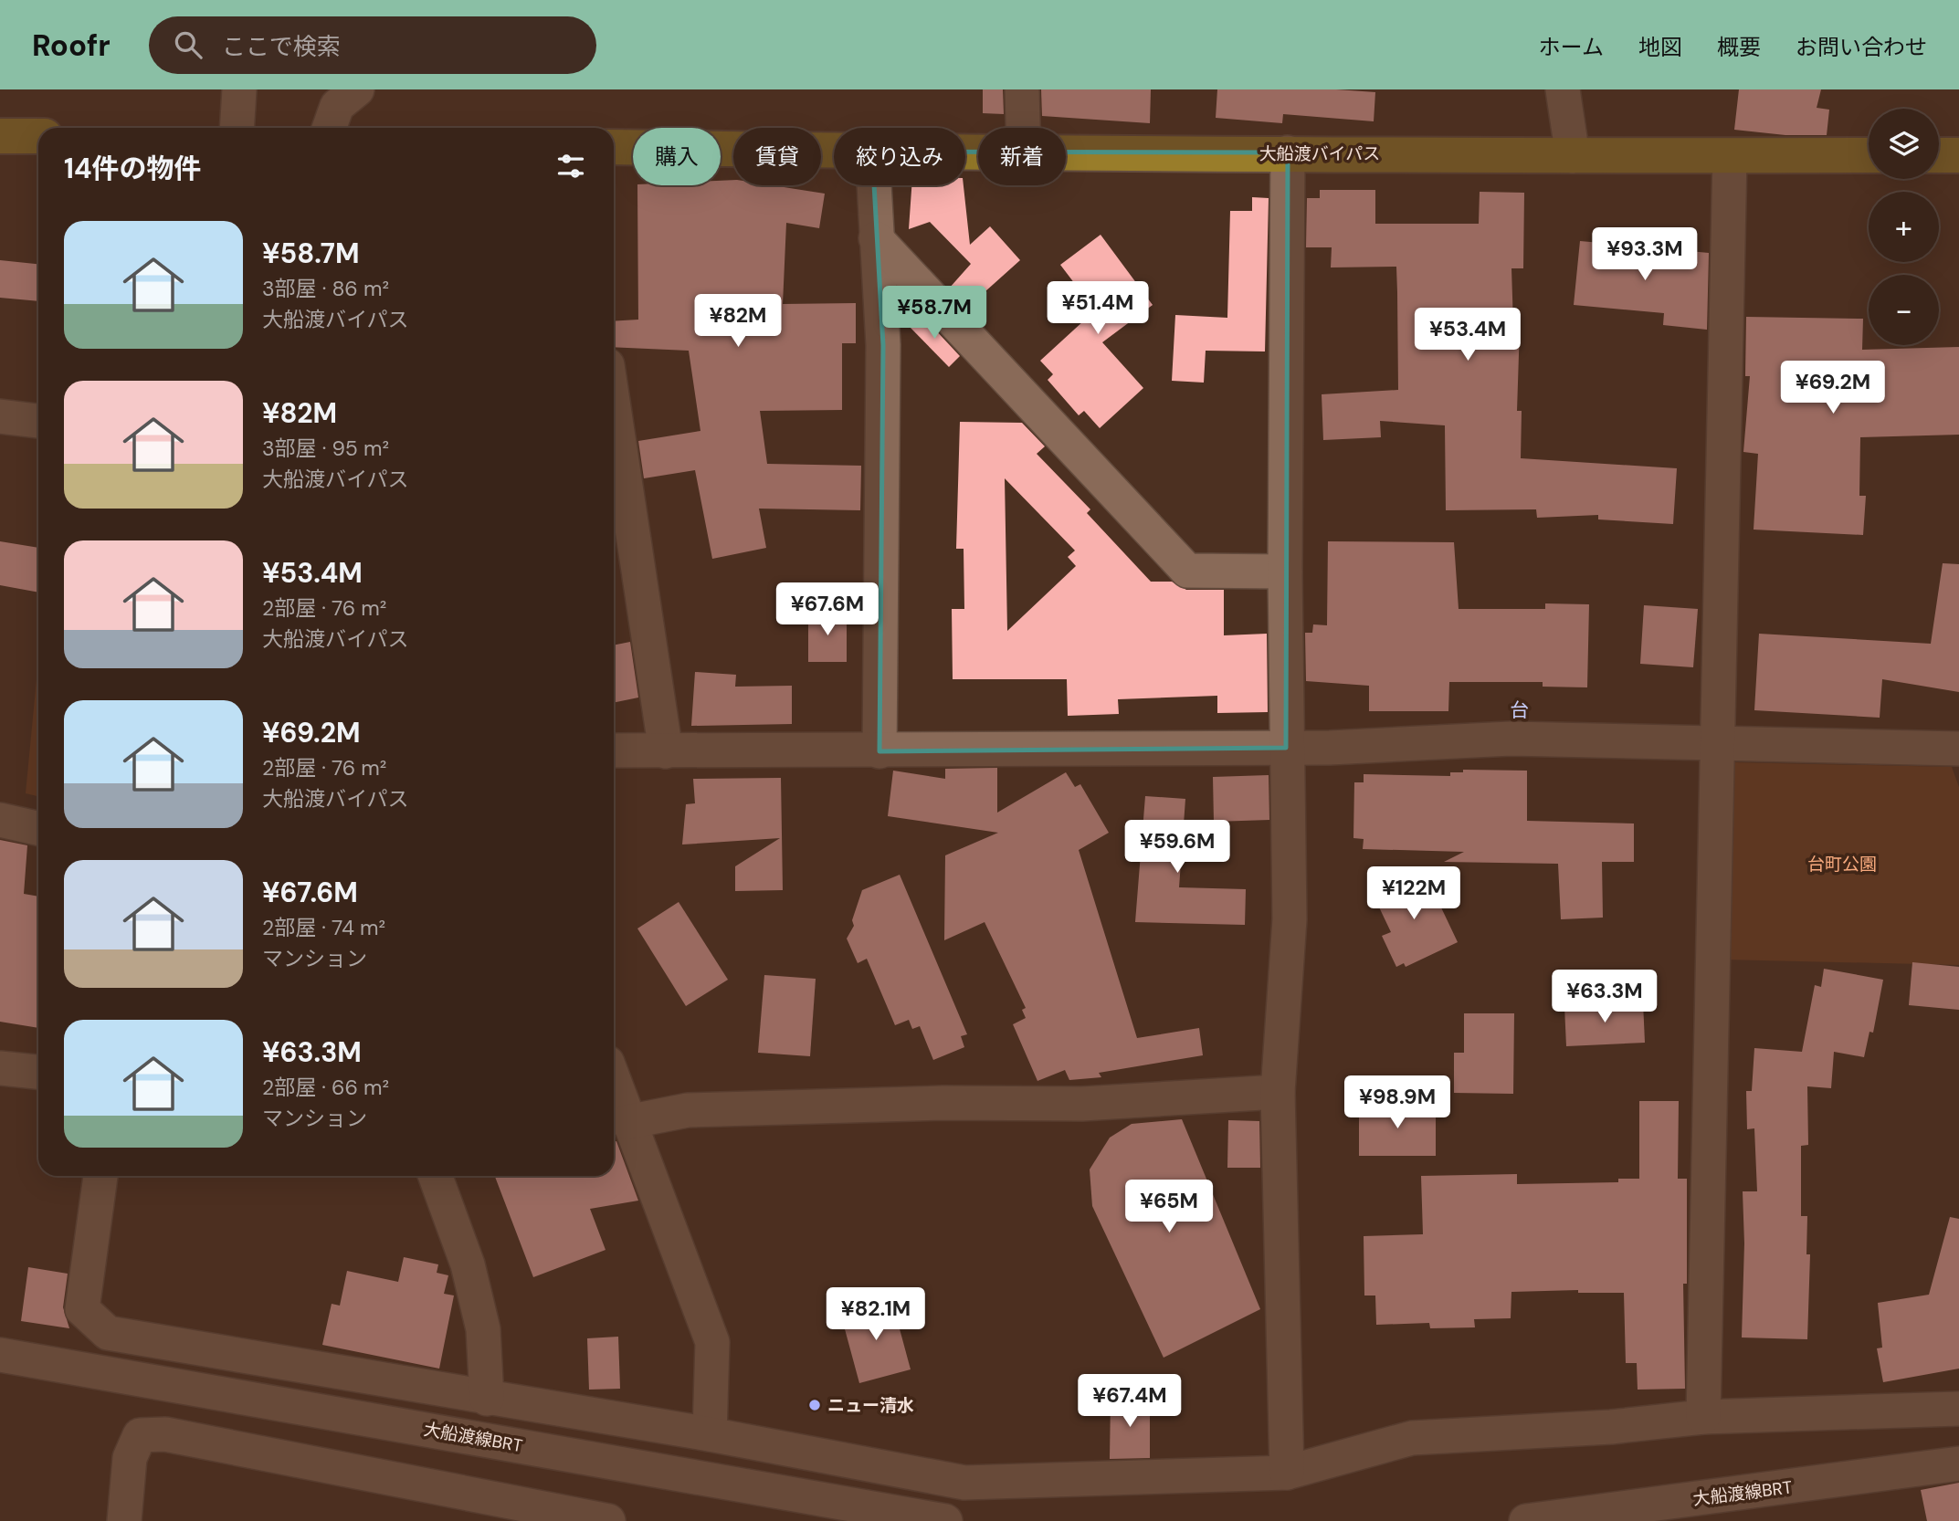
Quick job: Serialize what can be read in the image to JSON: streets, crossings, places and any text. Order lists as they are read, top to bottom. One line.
{"streets":{"highway":["大船渡バイパス"],"street":["大船渡線BRT"]},"districts":["台"],"parks":["台町公園"],"places":["ニュー清水"],"page":{"header":"Roofr","search":"ここで検索","nav":["ホーム","地図","概要","お問い合わせ"],"map_buttons":["+","−"],"chip":["購入","賃貸","絞り込み","新着"],"heading":"14件の物件","list":[{"name":"¥58.7M","note":"3部屋 · 86 m² · 大船渡バイパス"},{"name":"¥82M","note":"3部屋 · 95 m² · 大船渡バイパス"},{"name":"¥53.4M","note":"2部屋 · 76 m² · 大船渡バイパス"},{"name":"¥69.2M","note":"2部屋 · 76 m² · 大船渡バイパス"},{"name":"¥67.6M","note":"2部屋 · 74 m² · マンション"},{"name":"¥63.3M","note":"2部屋 · 66 m² · マンション"}],"price":["¥93.3M","¥51.4M","¥58.7M","¥82M","¥53.4M","¥69.2M","¥67.6M","¥59.6M","¥122M","¥63.3M","¥98.9M","¥65M","¥82.1M","¥67.4M"]}}
